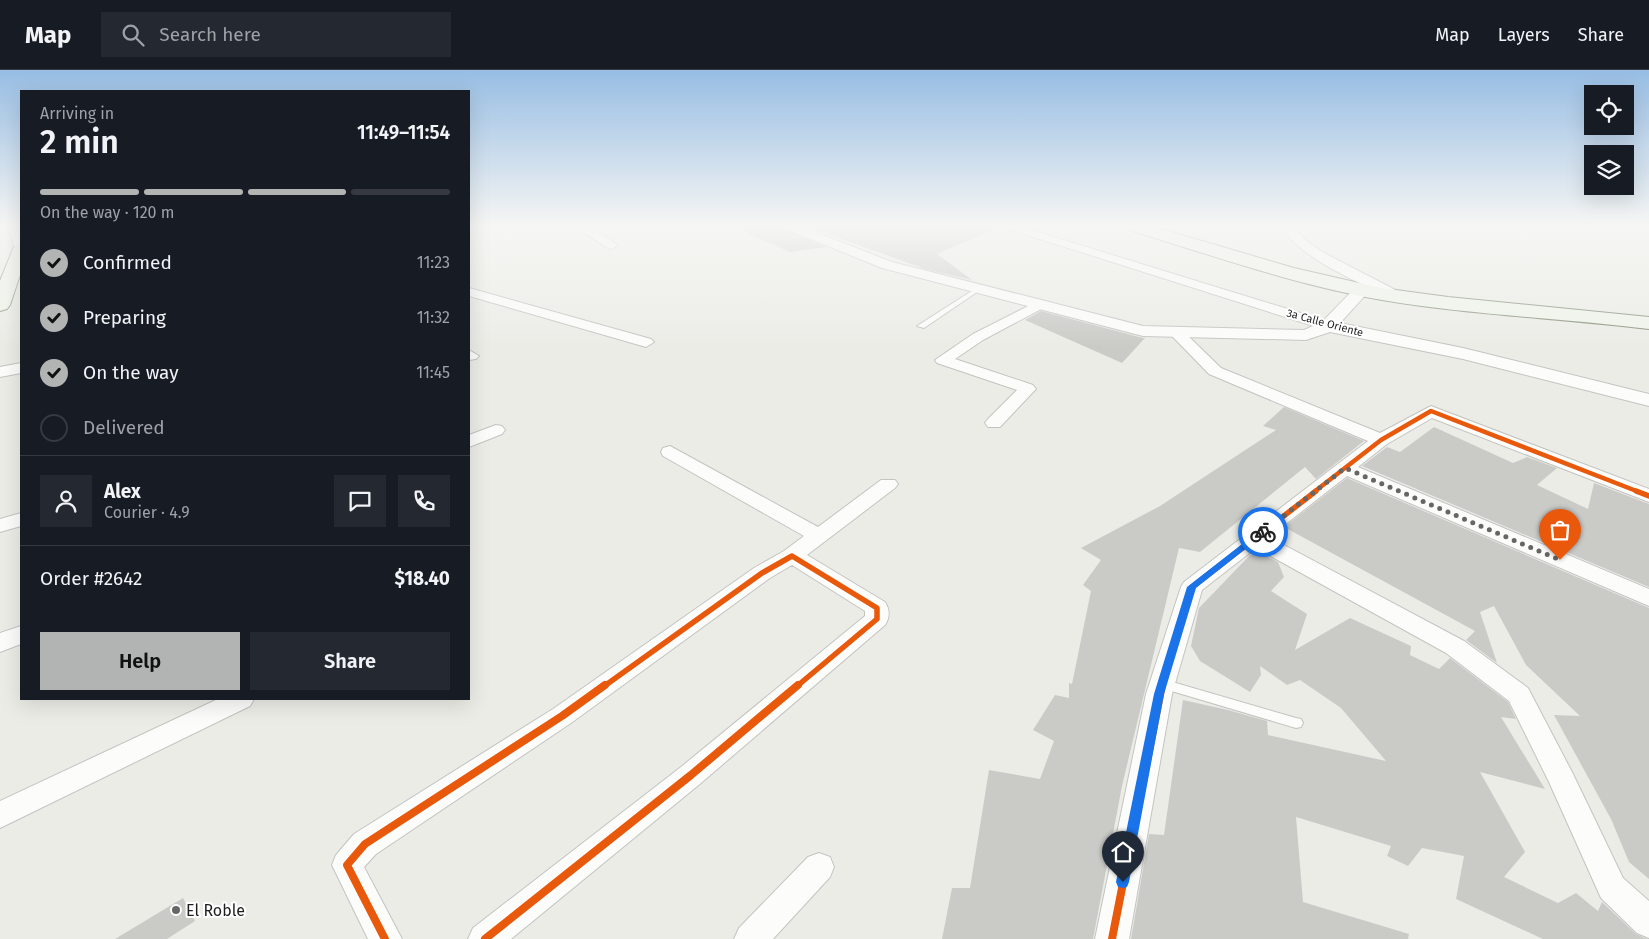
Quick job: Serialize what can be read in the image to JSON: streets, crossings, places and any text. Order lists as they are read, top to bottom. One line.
{"streets":{"street":["3a Calle Oriente"]},"places":["El Roble"],"page":{"header":"Map","search":"Search here","nav":["Map","Layers","Share"],"heading":["2 min","Arriving in","11:49–11:54"],"panel":["Alex","Courier · 4.9","Order #2642","$18.40"],"bar":"On the way · 120 m","list":[["Confirmed","11:23"],["Preparing","11:32"],["On the way","11:45"],"Delivered"],"buttons":["Help","Share"]}}
